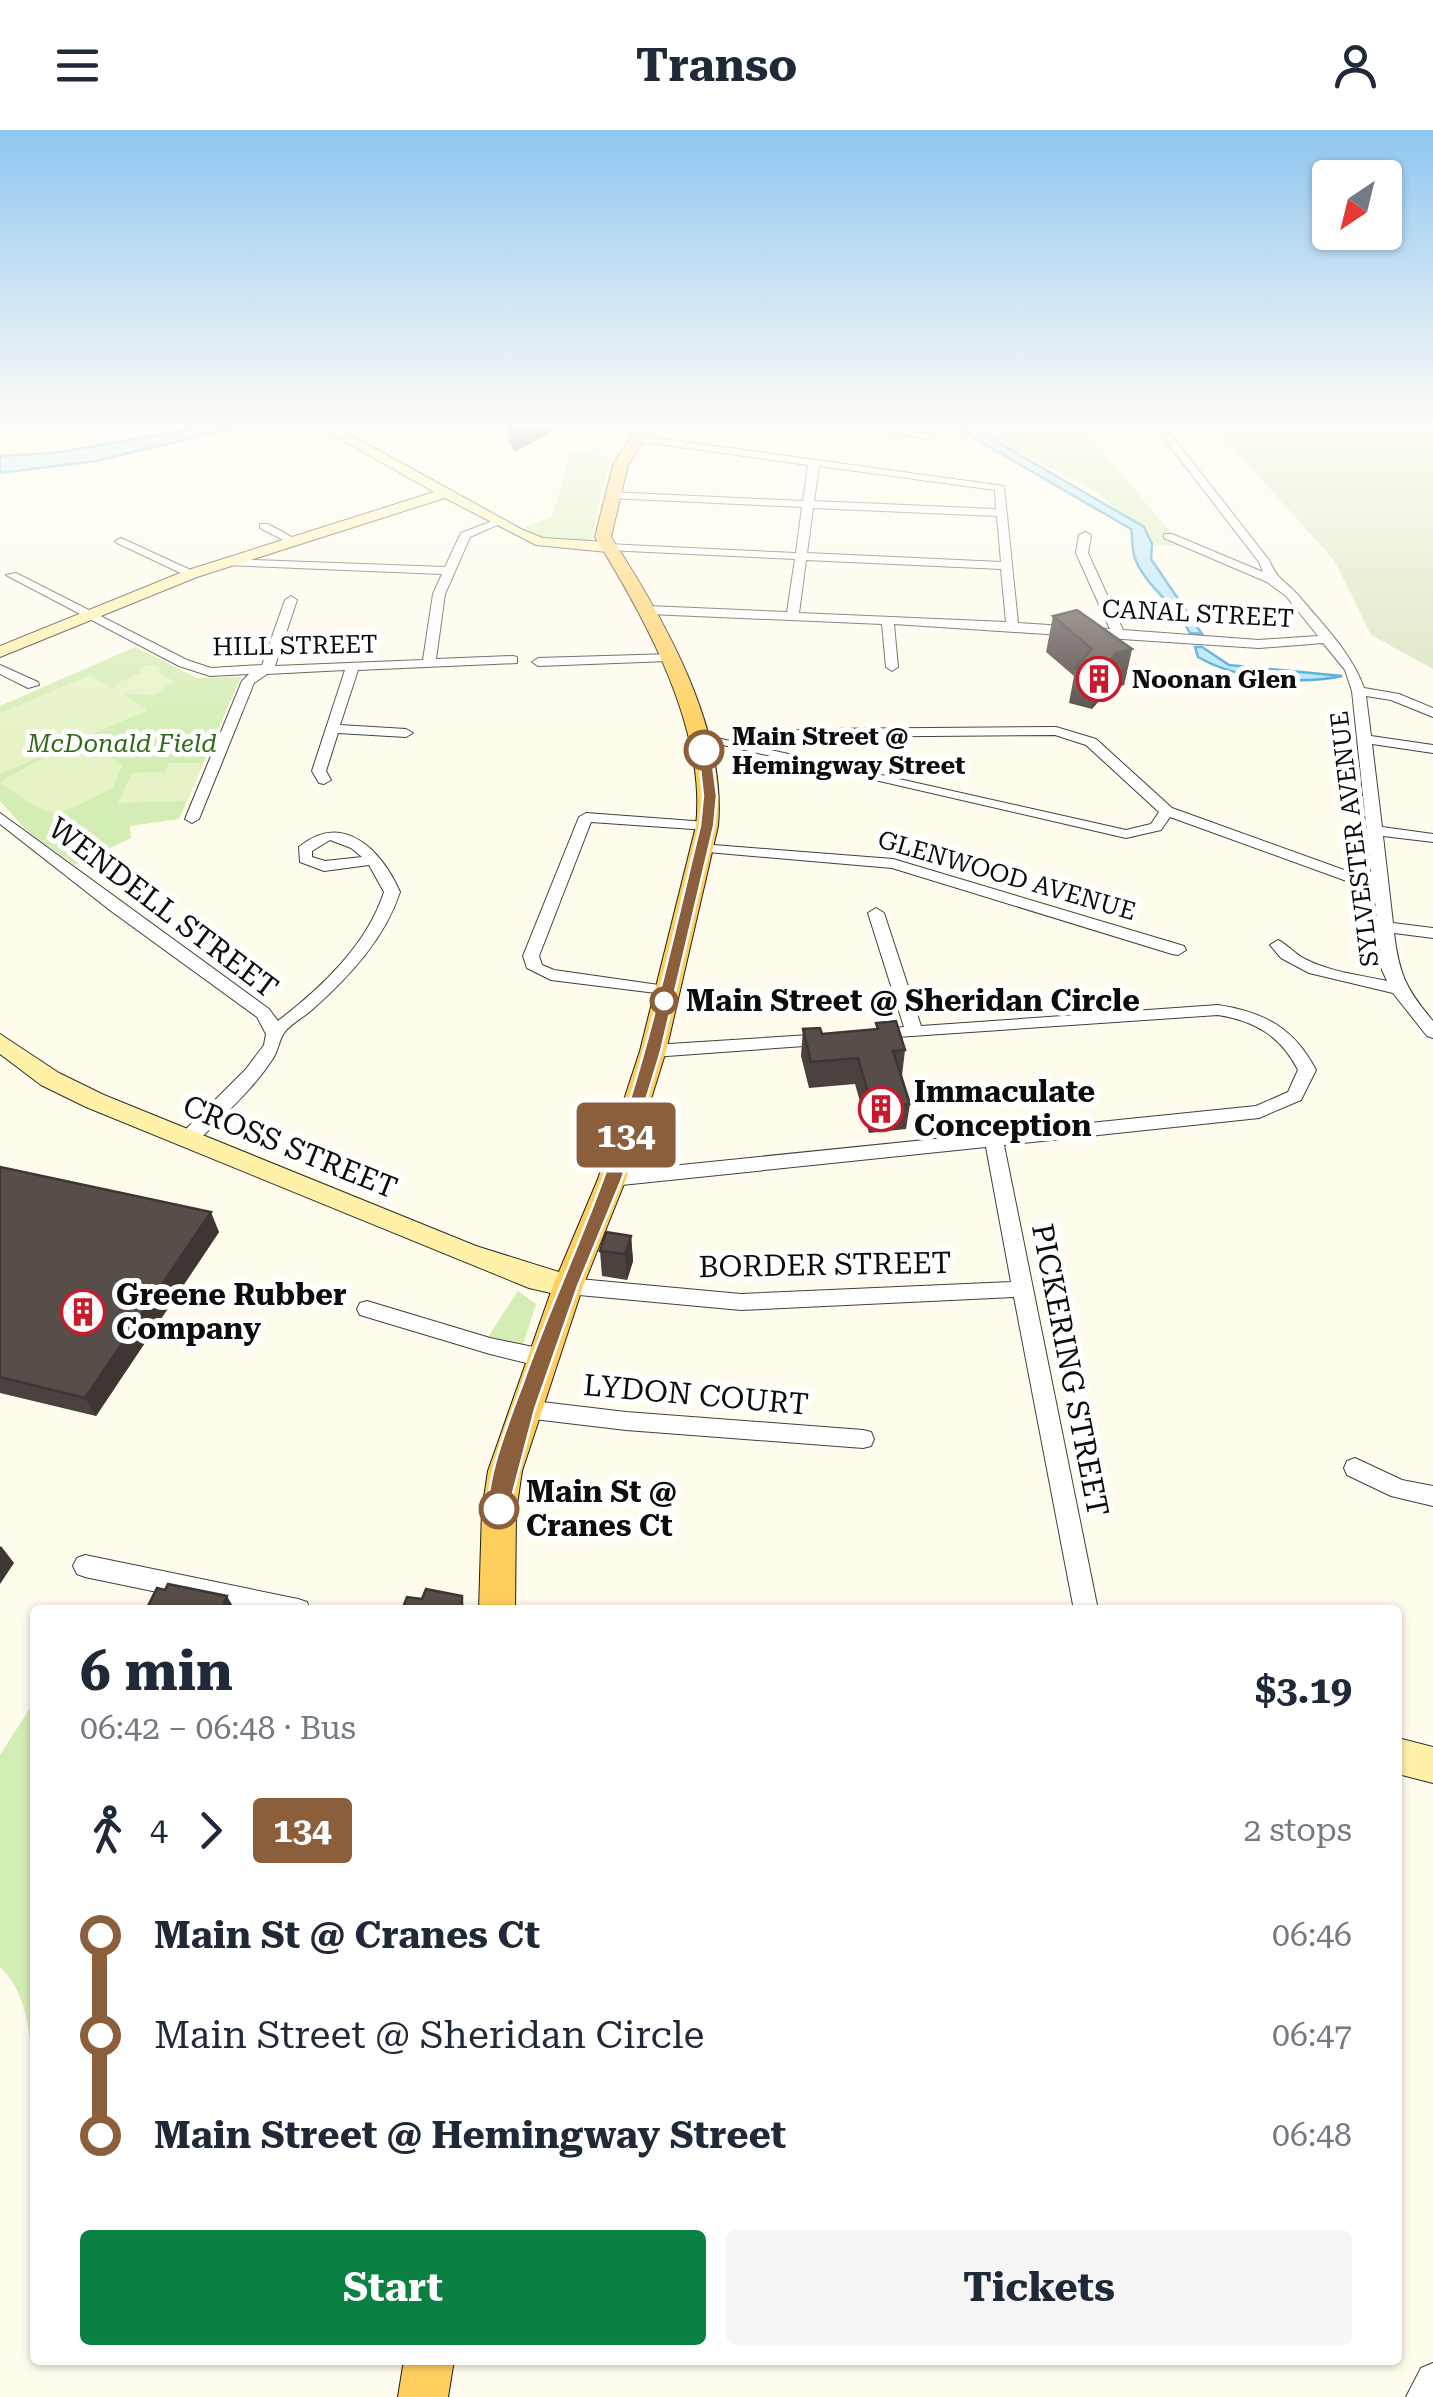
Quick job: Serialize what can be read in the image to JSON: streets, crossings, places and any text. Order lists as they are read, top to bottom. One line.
{"streets":{"street":["CANAL STREET","HILL STREET","SYLVESTER AVENUE","GLENWOOD AVENUE","WENDELL STREET","CROSS STREET","BORDER STREET","PICKERING STREET","LYDON COURT"]},"crossings":[["CANAL STREET","SYLVESTER AVENUE"],["WENDELL STREET","CROSS STREET"],["CROSS STREET","BORDER STREET"],["BORDER STREET","PICKERING STREET"]],"parks":["McDonald Field"],"places":{"building":["Noonan Glen","Immaculate Conception","Greene Rubber Company"],"other":["Main Street @ Hemingway Street","Main Street @ Sheridan Circle","Main St @ Cranes Ct"]},"lines":["bus line 134"],"north":"bottom left","page":{"header":"Transo","on_map":"134","heading":["6 min","06:42 – 06:48 · Bus","$3.19"],"legs":["4","134","2 stops"],"list":[{"name":"Main St @ Cranes Ct","value":"06:46"},{"name":"Main Street @ Sheridan Circle","value":"06:47"},{"name":"Main Street @ Hemingway Street","value":"06:48"}],"buttons":["Start","Tickets"]}}
